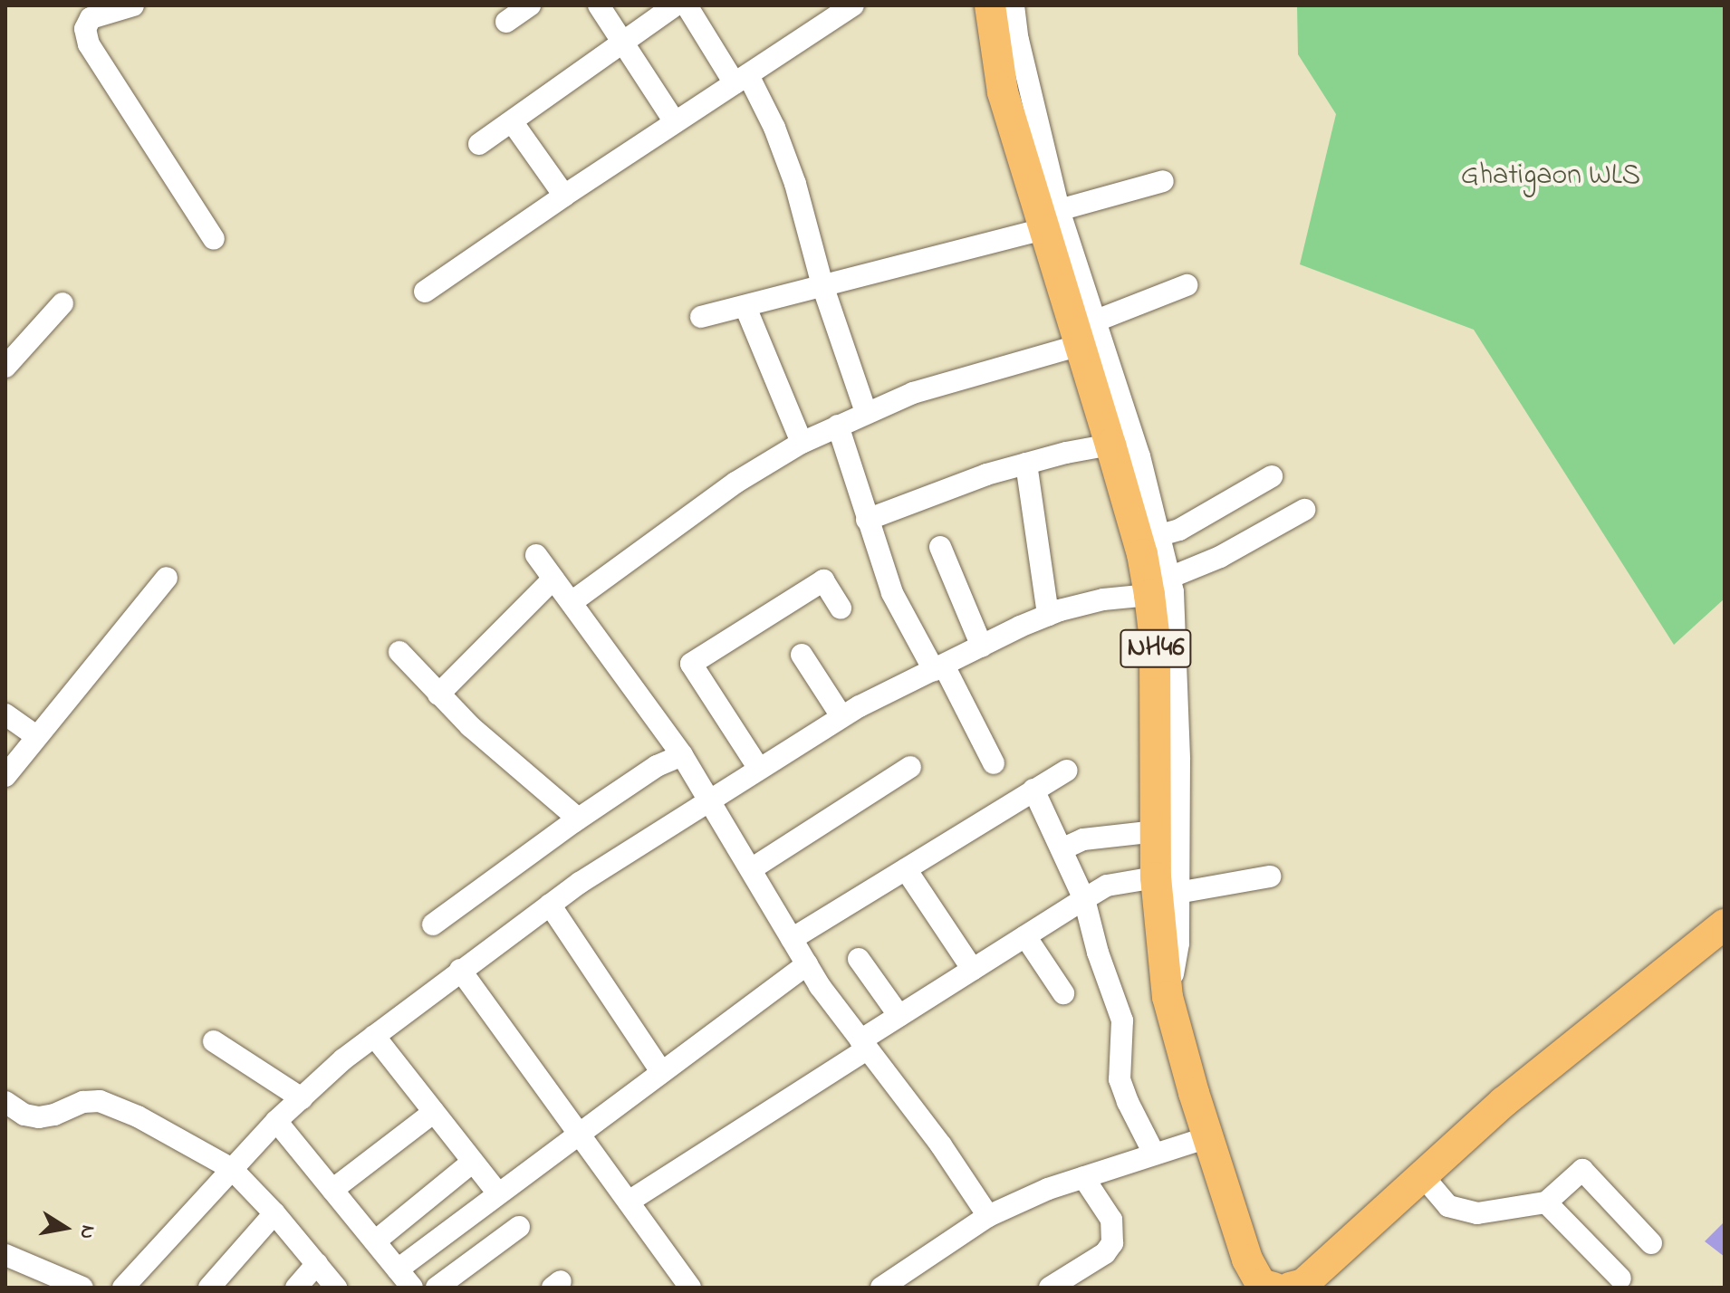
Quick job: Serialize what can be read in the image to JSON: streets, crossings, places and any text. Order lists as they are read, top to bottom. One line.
{"streets":{"highway":["NH46"]},"parks":["Ghatigaon WLS"],"north":"right"}
